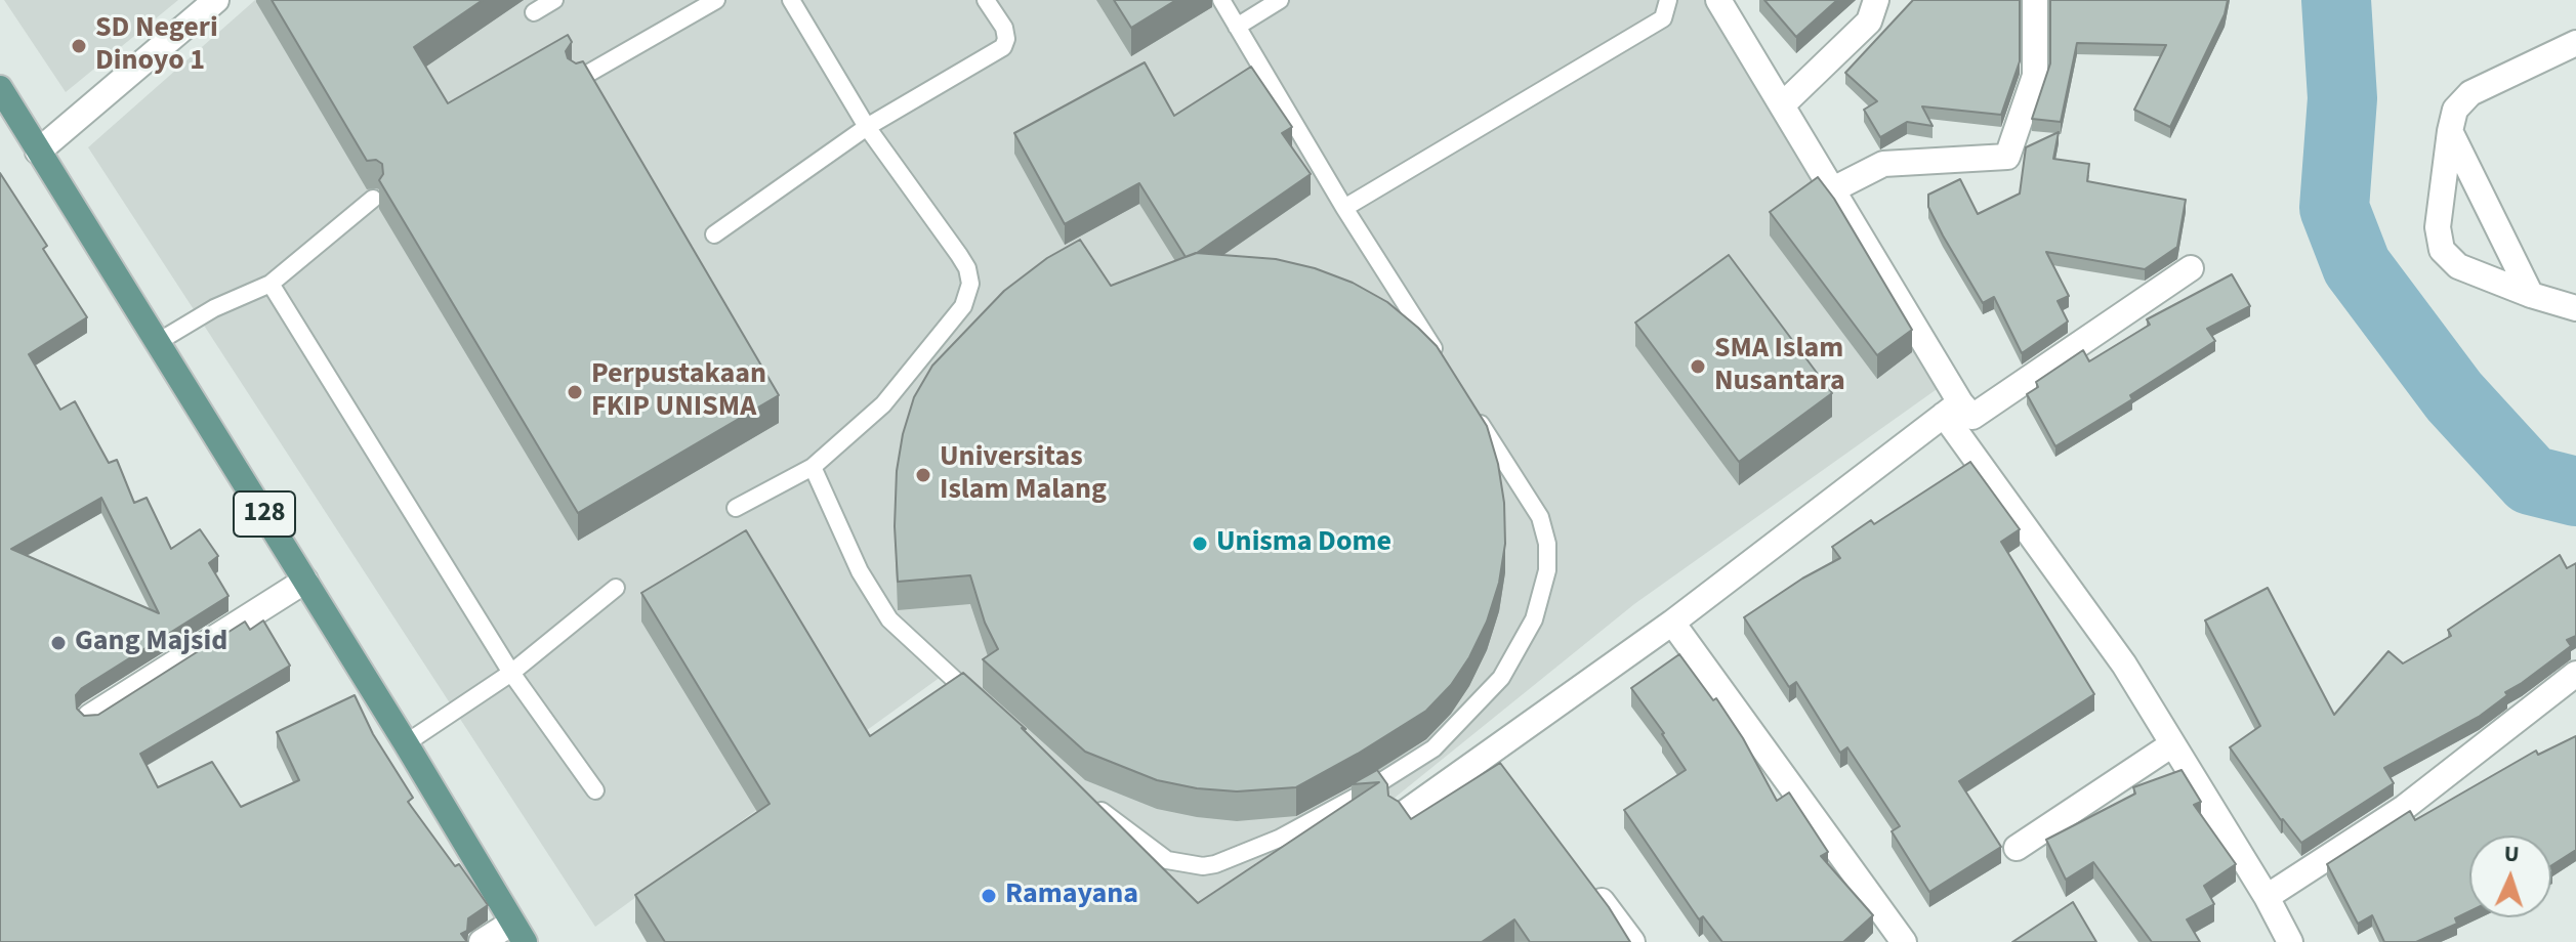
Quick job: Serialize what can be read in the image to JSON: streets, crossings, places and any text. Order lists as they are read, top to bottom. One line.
{"streets":{"main road":["128"]},"places":["SD Negeri Dinoyo 1","SMA Islam Nusantara","Perpustakaan FKIP UNISMA","Universitas Islam Malang","Unisma Dome","Gang Majsid","Ramayana"],"north":"top"}
